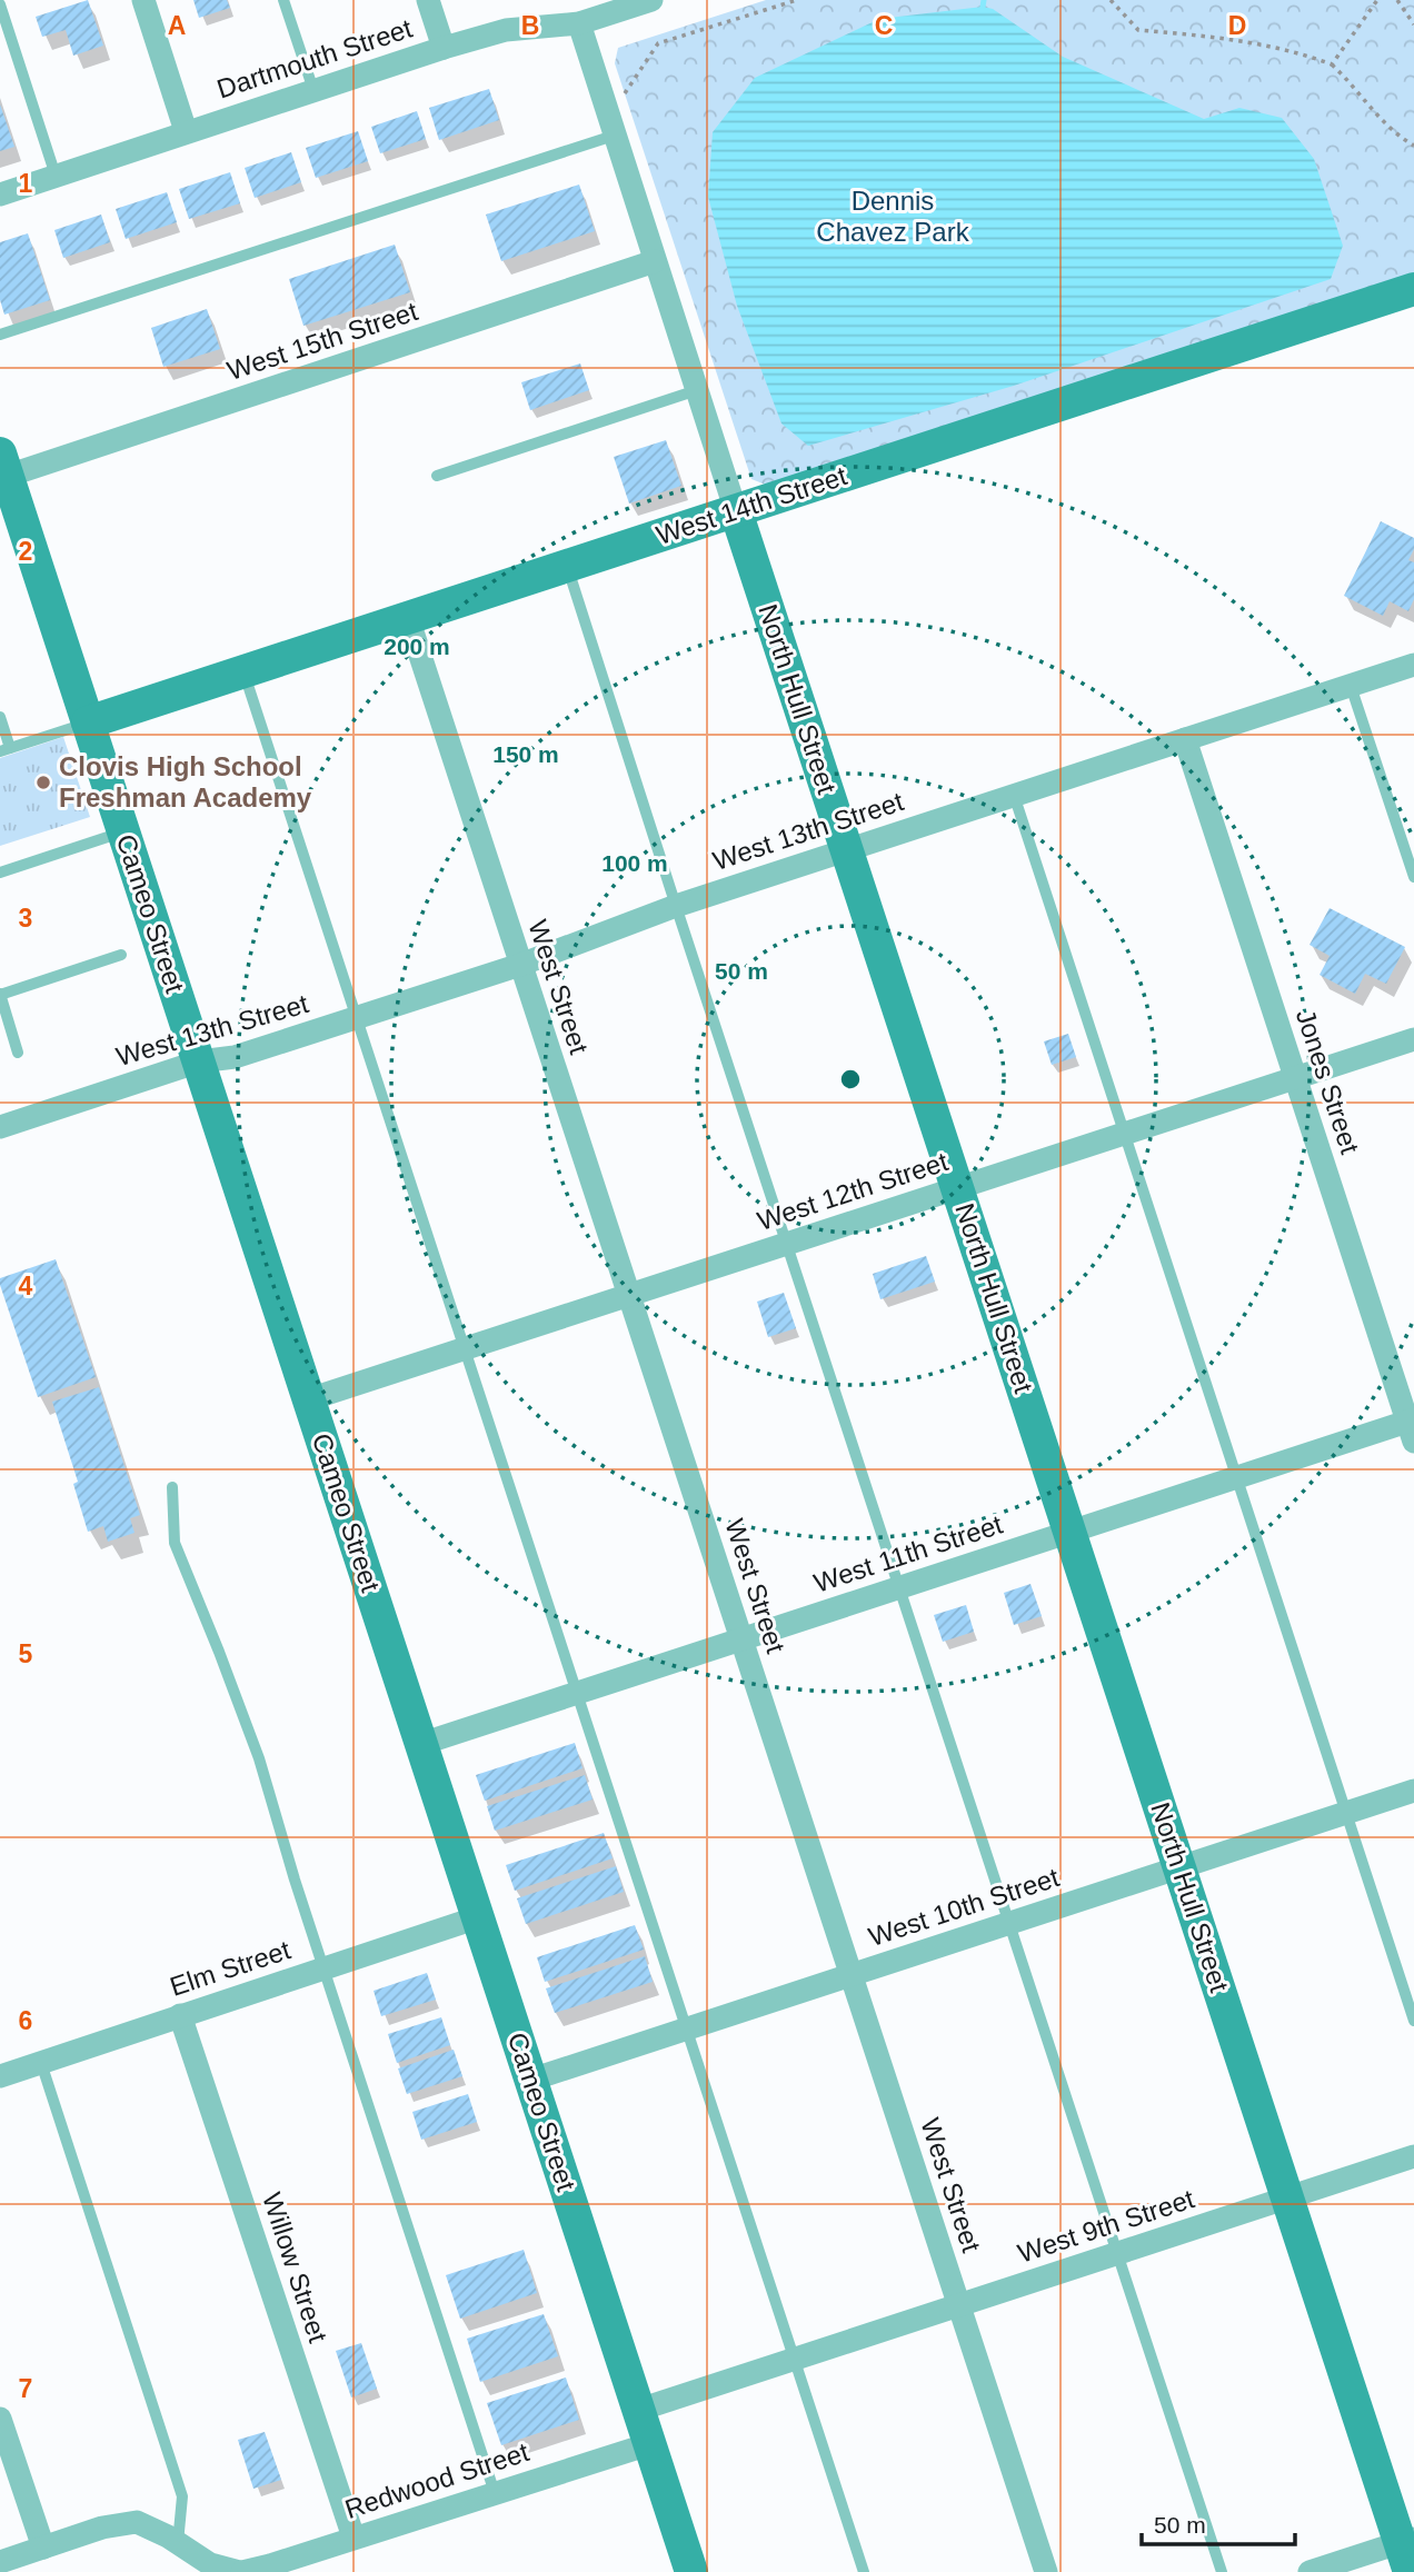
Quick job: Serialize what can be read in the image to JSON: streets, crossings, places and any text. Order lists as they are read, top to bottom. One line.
{"streets":{"street":["Dartmouth Street","West 15th Street","West 14th Street","North Hull Street","West 13th Street","Cameo Street","West Street","Jones Street","West 12th Street","West 11th Street","West 10th Street","Elm Street","West 9th Street","Willow Street","Redwood Street"]},"crossings":[["Dartmouth Street","North Hull Street"],["West 15th Street","North Hull Street"],["West 15th Street","Cameo Street"],["West 14th Street","North Hull Street"],["West 14th Street","Cameo Street"],["West 14th Street","West Street"],["North Hull Street","West 13th Street"],["North Hull Street","West 12th Street"],["North Hull Street","West 11th Street"],["North Hull Street","West 10th Street"],["North Hull Street","West 9th Street"],["West 13th Street","Cameo Street"],["West 13th Street","West Street"],["West 13th Street","Jones Street"],["Cameo Street","West 12th Street"],["Cameo Street","West 11th Street"],["Cameo Street","West 10th Street"],["Cameo Street","Elm Street"],["Cameo Street","West 9th Street"],["Cameo Street","Redwood Street"],["West Street","West 12th Street"],["West Street","West 11th Street"],["West Street","West 10th Street"],["West Street","West 9th Street"],["Jones Street","West 12th Street"],["Jones Street","West 11th Street"],["Elm Street","Willow Street"],["Willow Street","Redwood Street"]],"parks":["Dennis Chavez Park"],"places":["Clovis High School Freshman Academy"],"scale_bar":"50 m","grid":{"columns":["A","B","C","D"],"rows":["1","2","3","4","5","6","7"]},"rings":["200 m","150 m","100 m","50 m"]}
